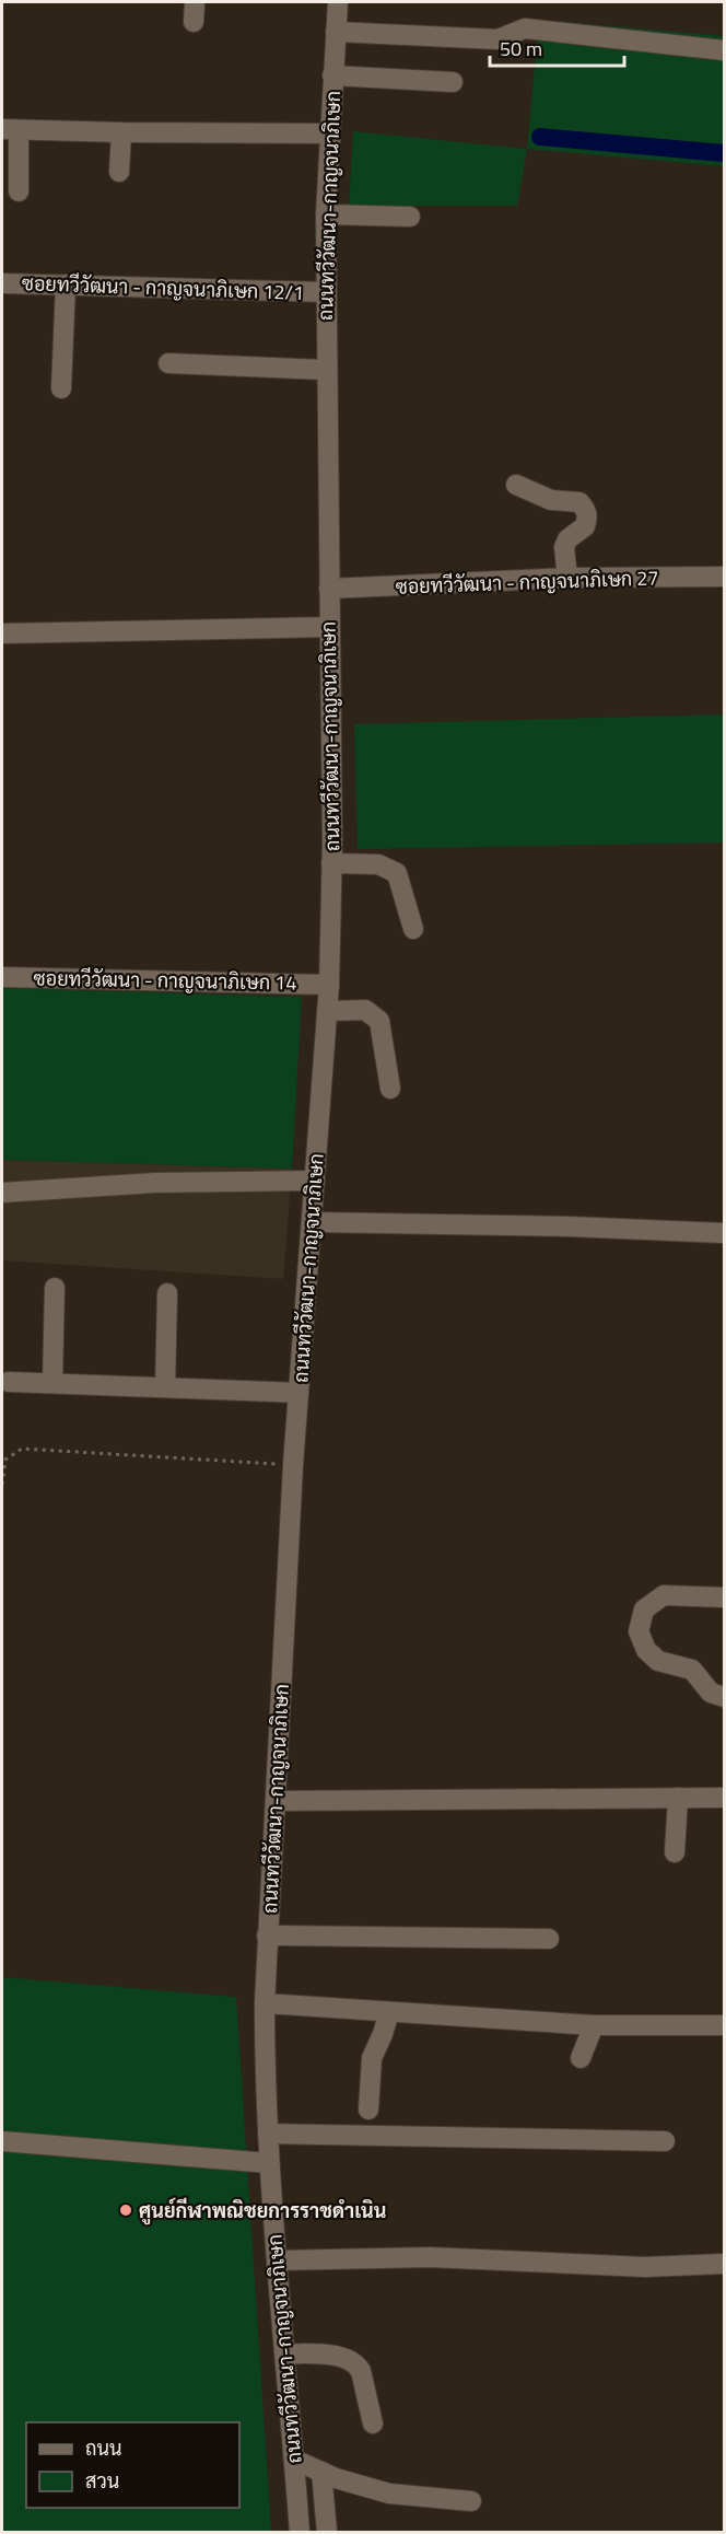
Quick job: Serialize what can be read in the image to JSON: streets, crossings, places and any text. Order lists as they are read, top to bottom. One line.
{"streets":{"street":["ถนนทวีวัฒนา-กาญจนาภิเษก","ซอยทวีวัฒนา - กาญจนาภิเษก 12/1","ซอยทวีวัฒนา - กาญจนาภิเษก 27","ซอยทวีวัฒนา - กาญจนาภิเษก 14"]},"crossings":[["ถนนทวีวัฒนา-กาญจนาภิเษก","ซอยทวีวัฒนา - กาญจนาภิเษก 12/1"],["ถนนทวีวัฒนา-กาญจนาภิเษก","ซอยทวีวัฒนา - กาญจนาภิเษก 27"],["ถนนทวีวัฒนา-กาญจนาภิเษก","ซอยทวีวัฒนา - กาญจนาภิเษก 14"]],"places":["ศูนย์กีฬาพณิชยการราชดำเนิน"],"legend":["ถนน","สวน"],"scale_bar":"50 m"}
